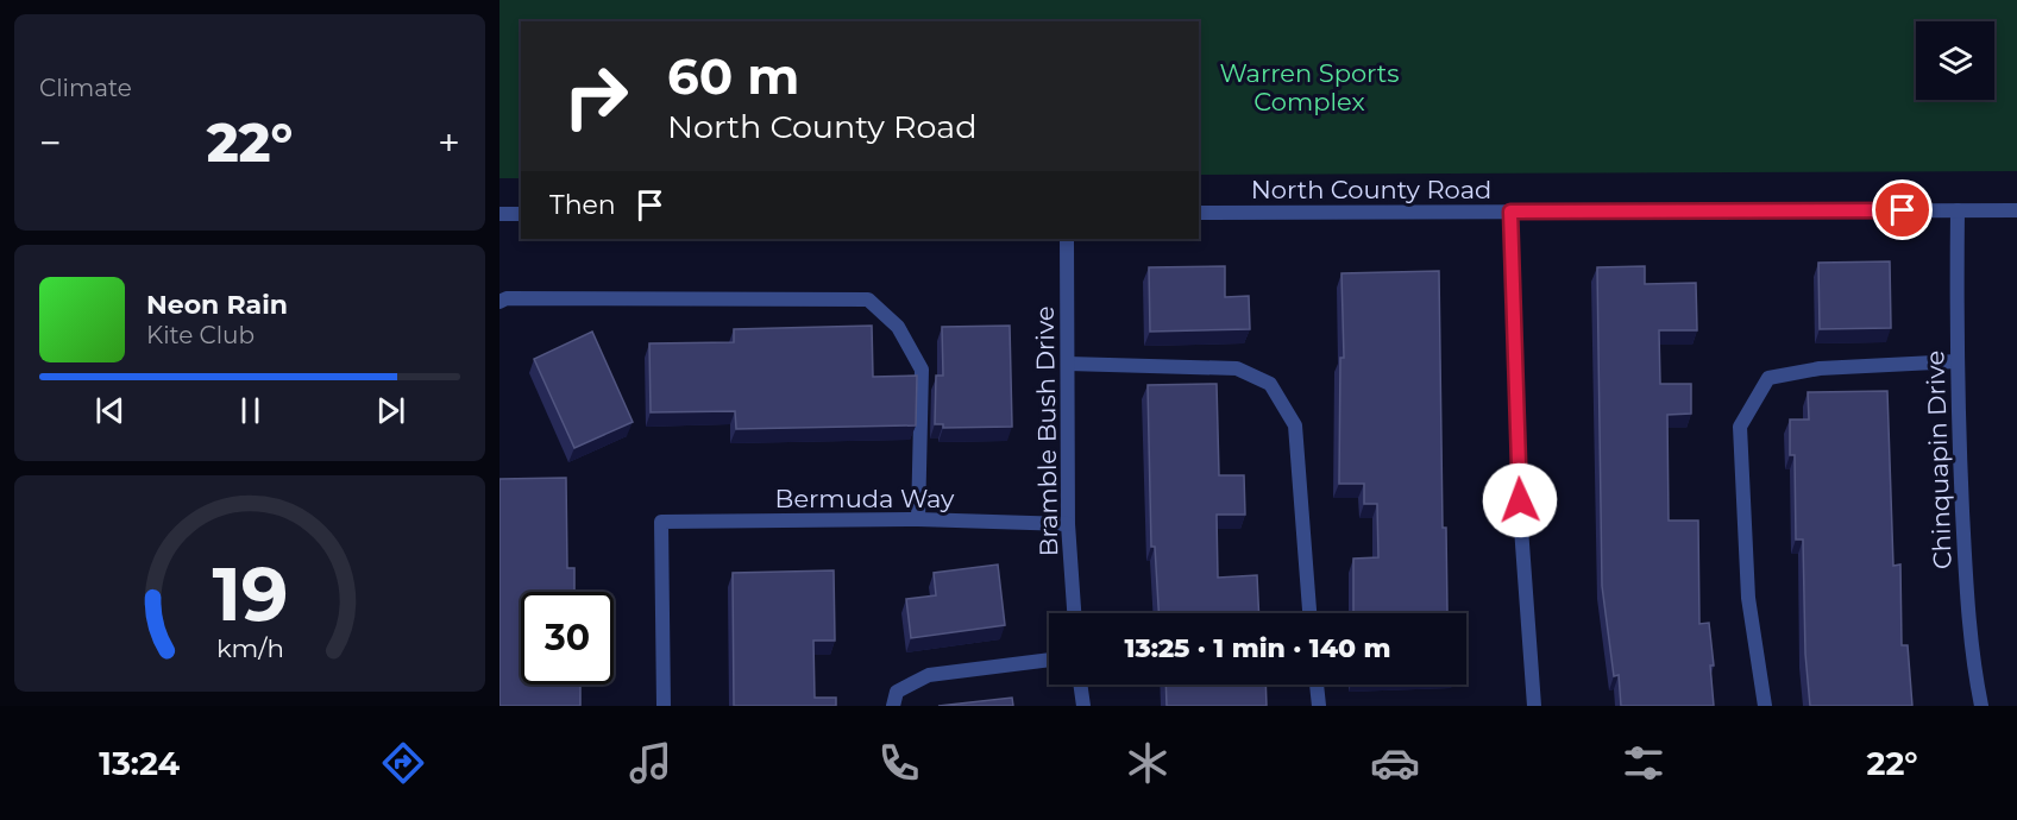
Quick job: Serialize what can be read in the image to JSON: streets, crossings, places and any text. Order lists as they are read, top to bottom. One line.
{"streets":{"street":["North County Road","Bramble Bush Drive","Chinquapin Drive","Bermuda Way"]},"crossings":[["North County Road","Chinquapin Drive"],["Bramble Bush Drive","Bermuda Way"]],"parks":["Warren Sports Complex"],"page":{"tile":"Climate","turn":["60 m","North County Road"],"heat":["−","22°","+"],"then":"Then","song":["Neon Rain","Kite Club"],"limit":"30","trip":"13:25 · 1 min · 140 m","tabs":["13:24","22°"],"gauge":["19","km/h"]}}
